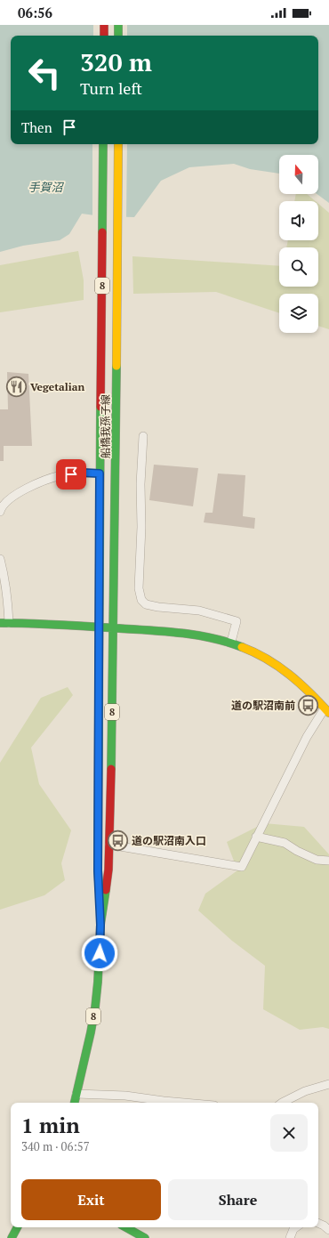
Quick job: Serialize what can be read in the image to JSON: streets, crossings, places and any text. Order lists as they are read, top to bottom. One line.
{"streets":{"main road":["8","船橋我孫子線"]},"water":["手賀沼"],"places":{"restaurant":["Vegetalian"],"bus stop":["道の駅沼南前","道の駅沼南入口"]},"north":"top","page":{"status":"06:56","turn":["320 m","Turn left"],"then":"Then","heading":["1 min","340 m · 06:57"],"buttons":["Exit","Share"]}}
